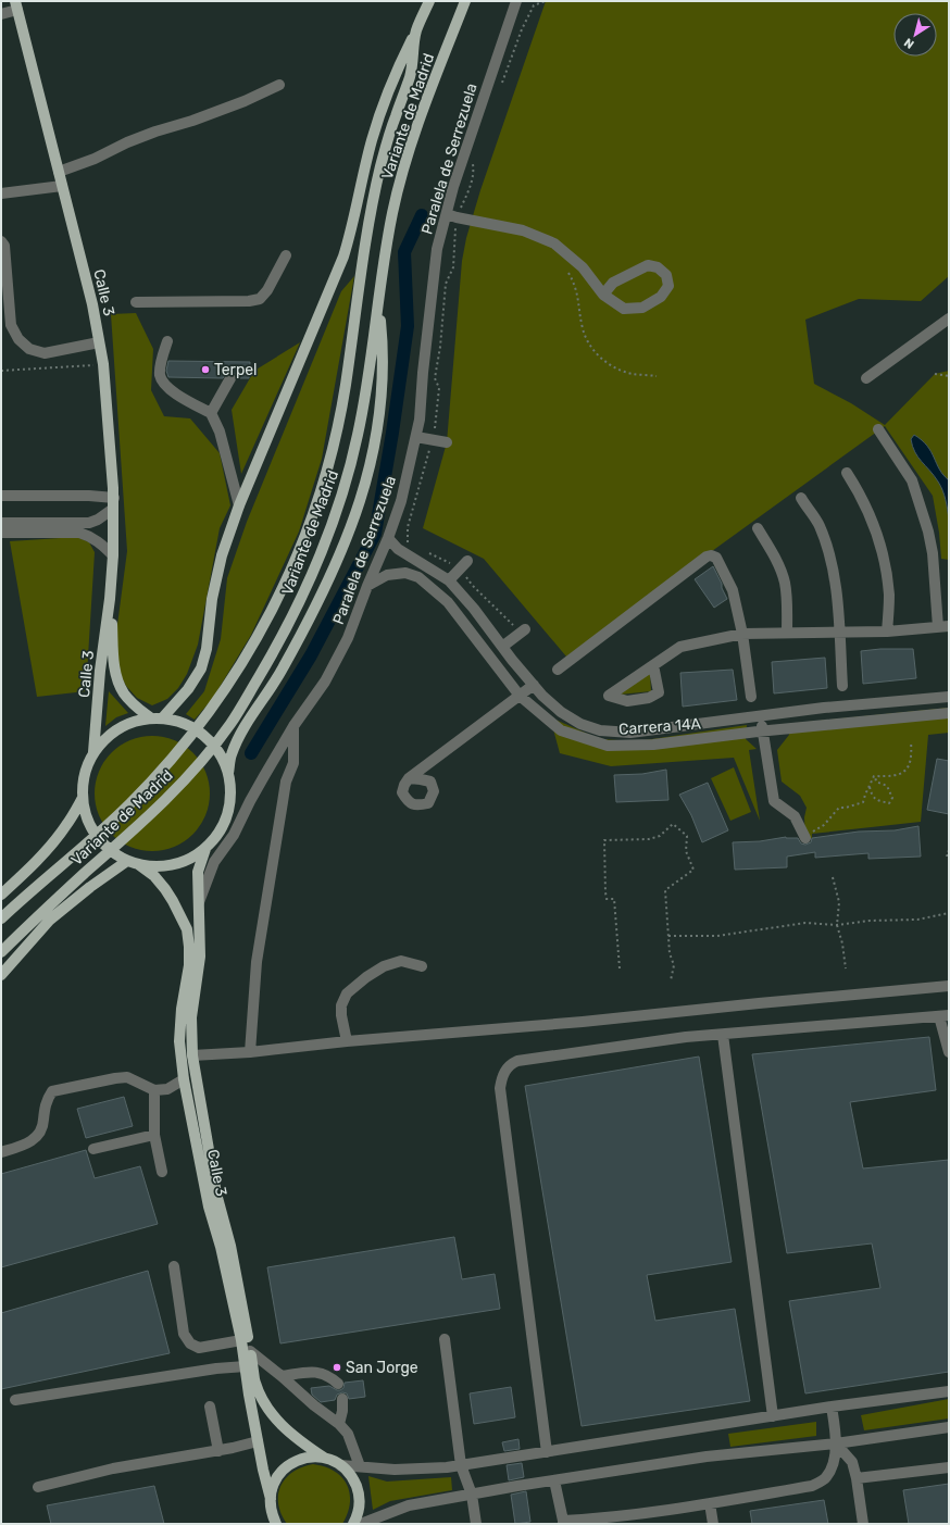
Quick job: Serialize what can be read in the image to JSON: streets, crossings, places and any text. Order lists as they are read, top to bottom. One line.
{"streets":{"main road":["Variante de Madrid","Calle 3"],"street":["Paralela de Serrezuela","Carrera 14A"]},"crossings":[["Paralela de Serrezuela","Calle 3"],["Paralela de Serrezuela","Carrera 14A"]],"places":["Terpel","San Jorge"],"north":"bottom left"}
